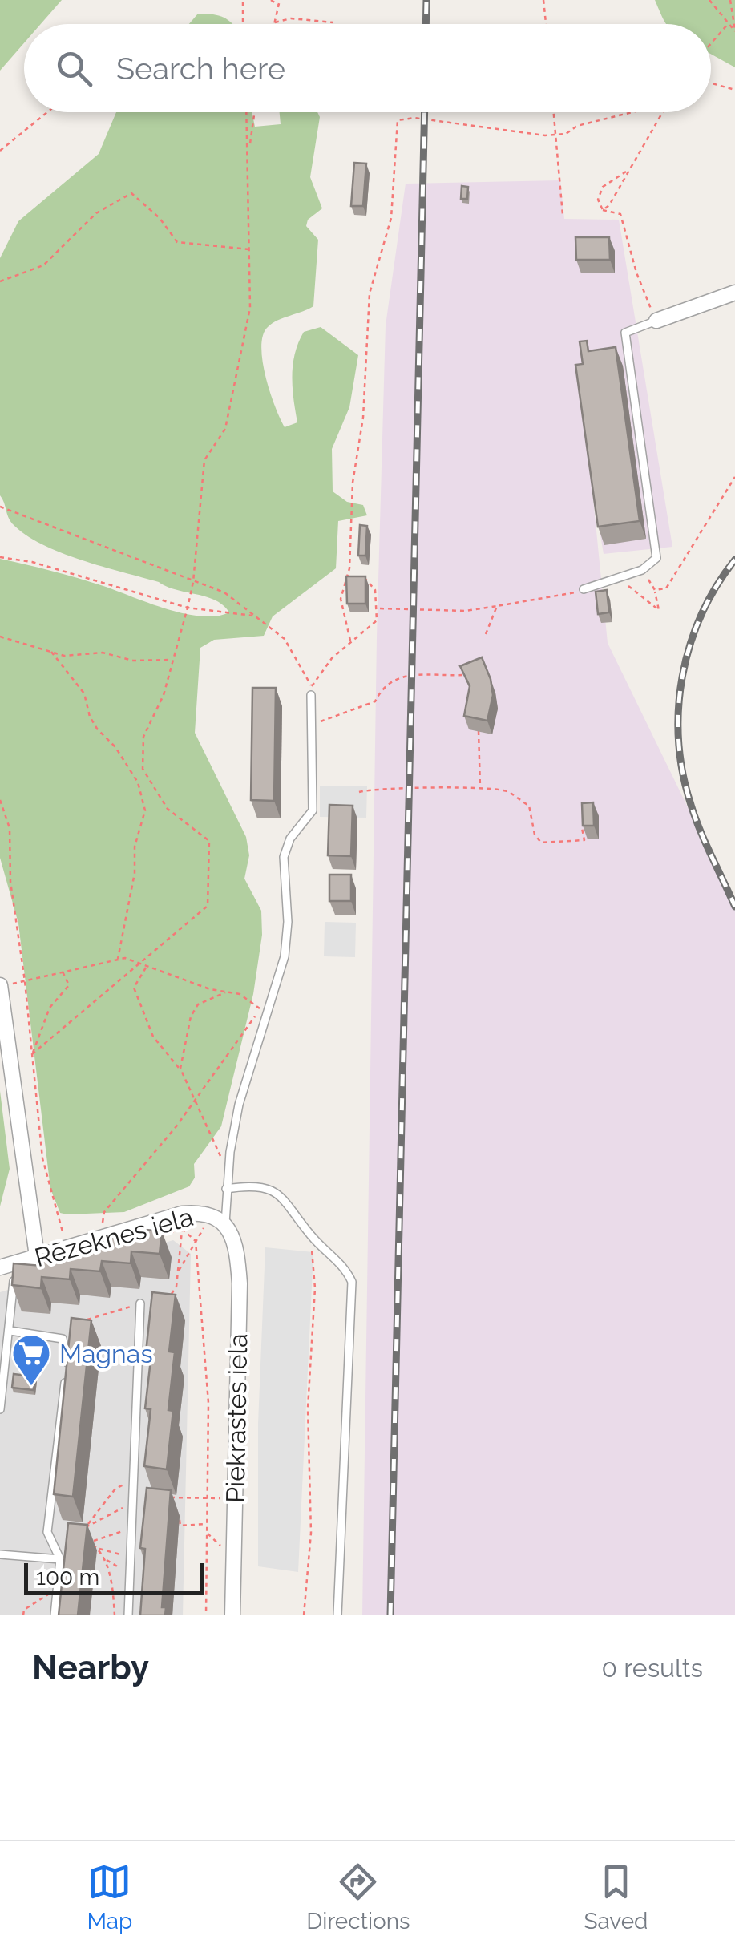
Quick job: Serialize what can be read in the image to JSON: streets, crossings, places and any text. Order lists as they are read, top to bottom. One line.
{"streets":{"street":["Rēzeknes iela","Piekrastes iela"]},"crossings":[["Rēzeknes iela","Piekrastes iela"]],"places":{"supermarket":["Magnas"]},"scale_bar":"100 m","page":{"search":"Search here","scale":"100 m","heading":["Nearby","0 results"],"nav":["Map","Directions","Saved"]}}
